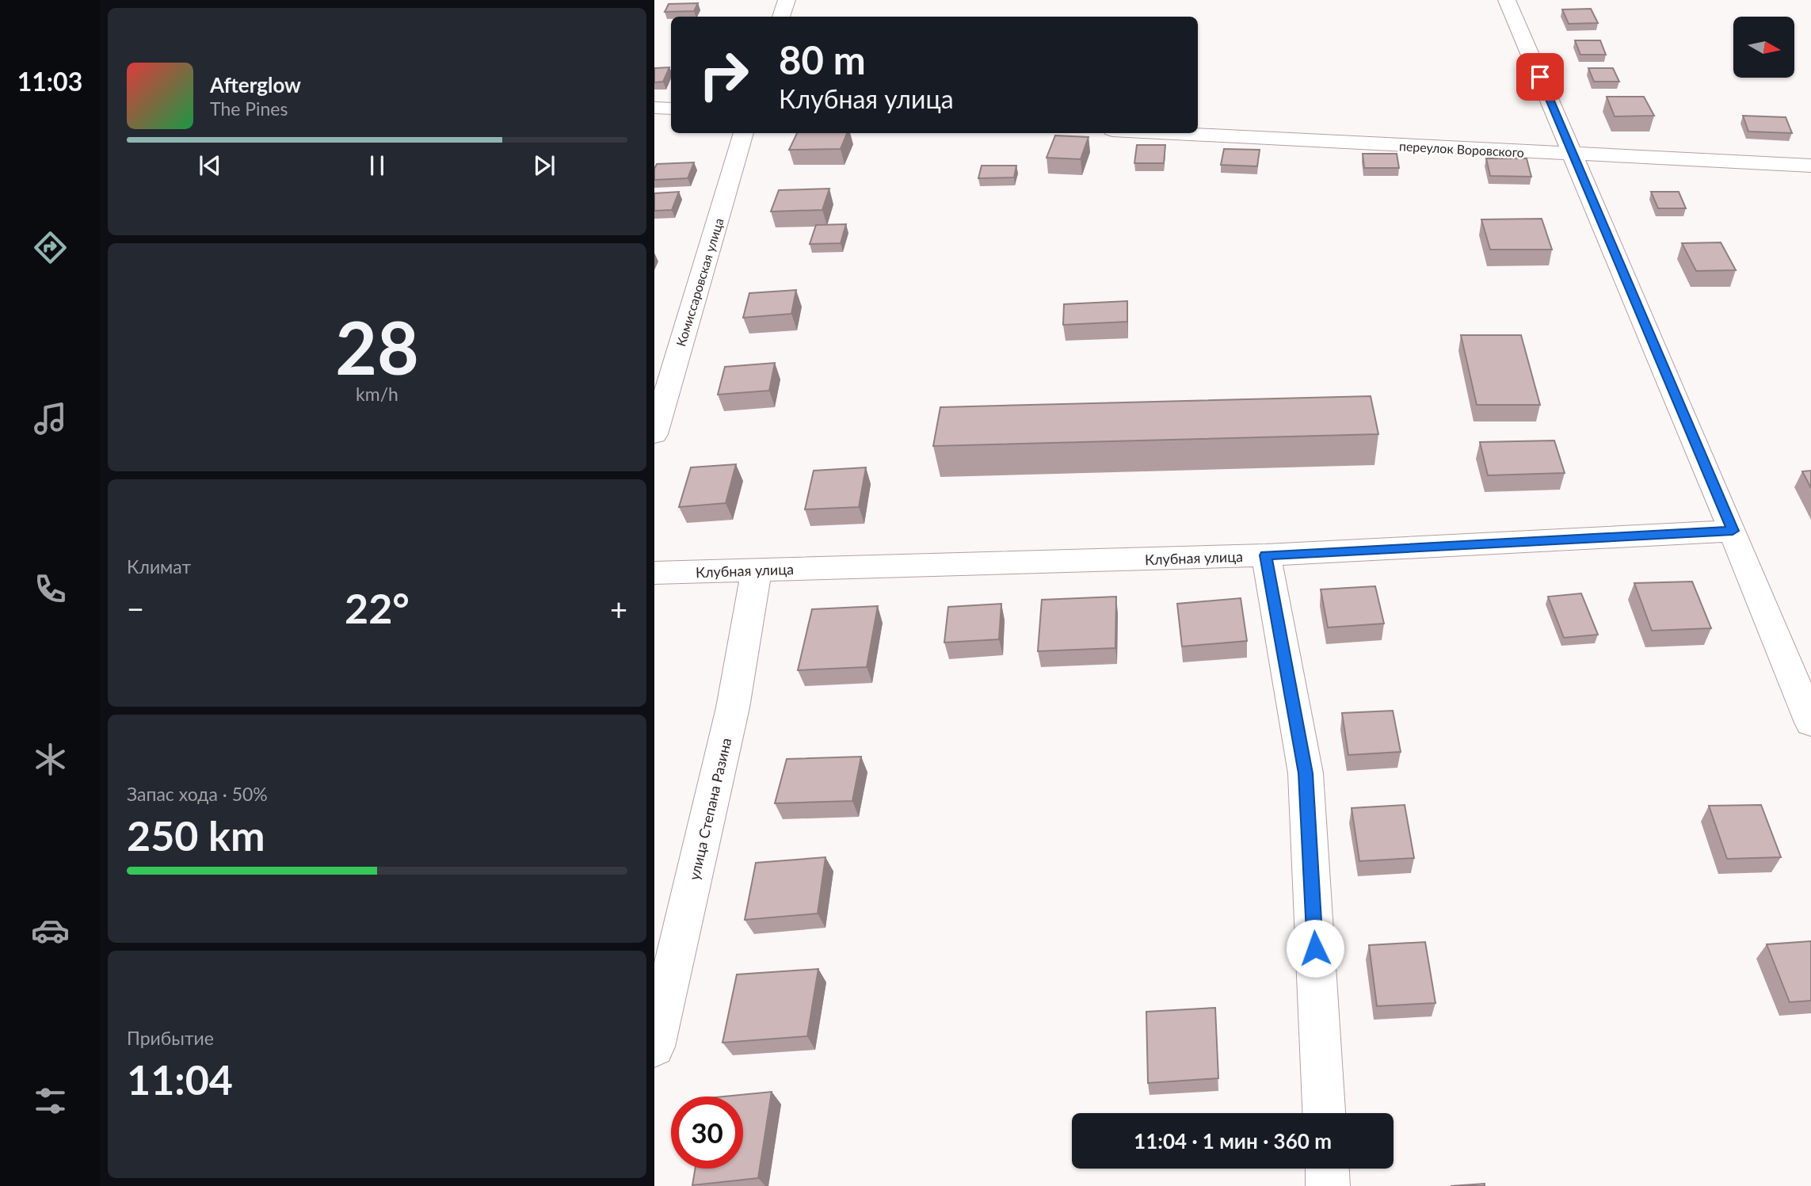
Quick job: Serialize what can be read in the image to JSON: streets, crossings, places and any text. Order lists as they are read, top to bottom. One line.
{"streets":{"street":["переулок Воровского","Комиссаровская улица","Клубная улица","улица Степана Разина"]},"crossings":[["Клубная улица","улица Степана Разина"]],"north":"right","page":{"tabs":"11:03","turn":["80 m","Клубная улица"],"song":["Afterglow","The Pines"],"tile":[["28","km/h"],"Климат",["Запас хода · 50%","250 km"],["Прибытие","11:04"]],"heat":["−","22°","+"],"limit":"30","trip":"11:04 · 1 мин · 360 m"}}
